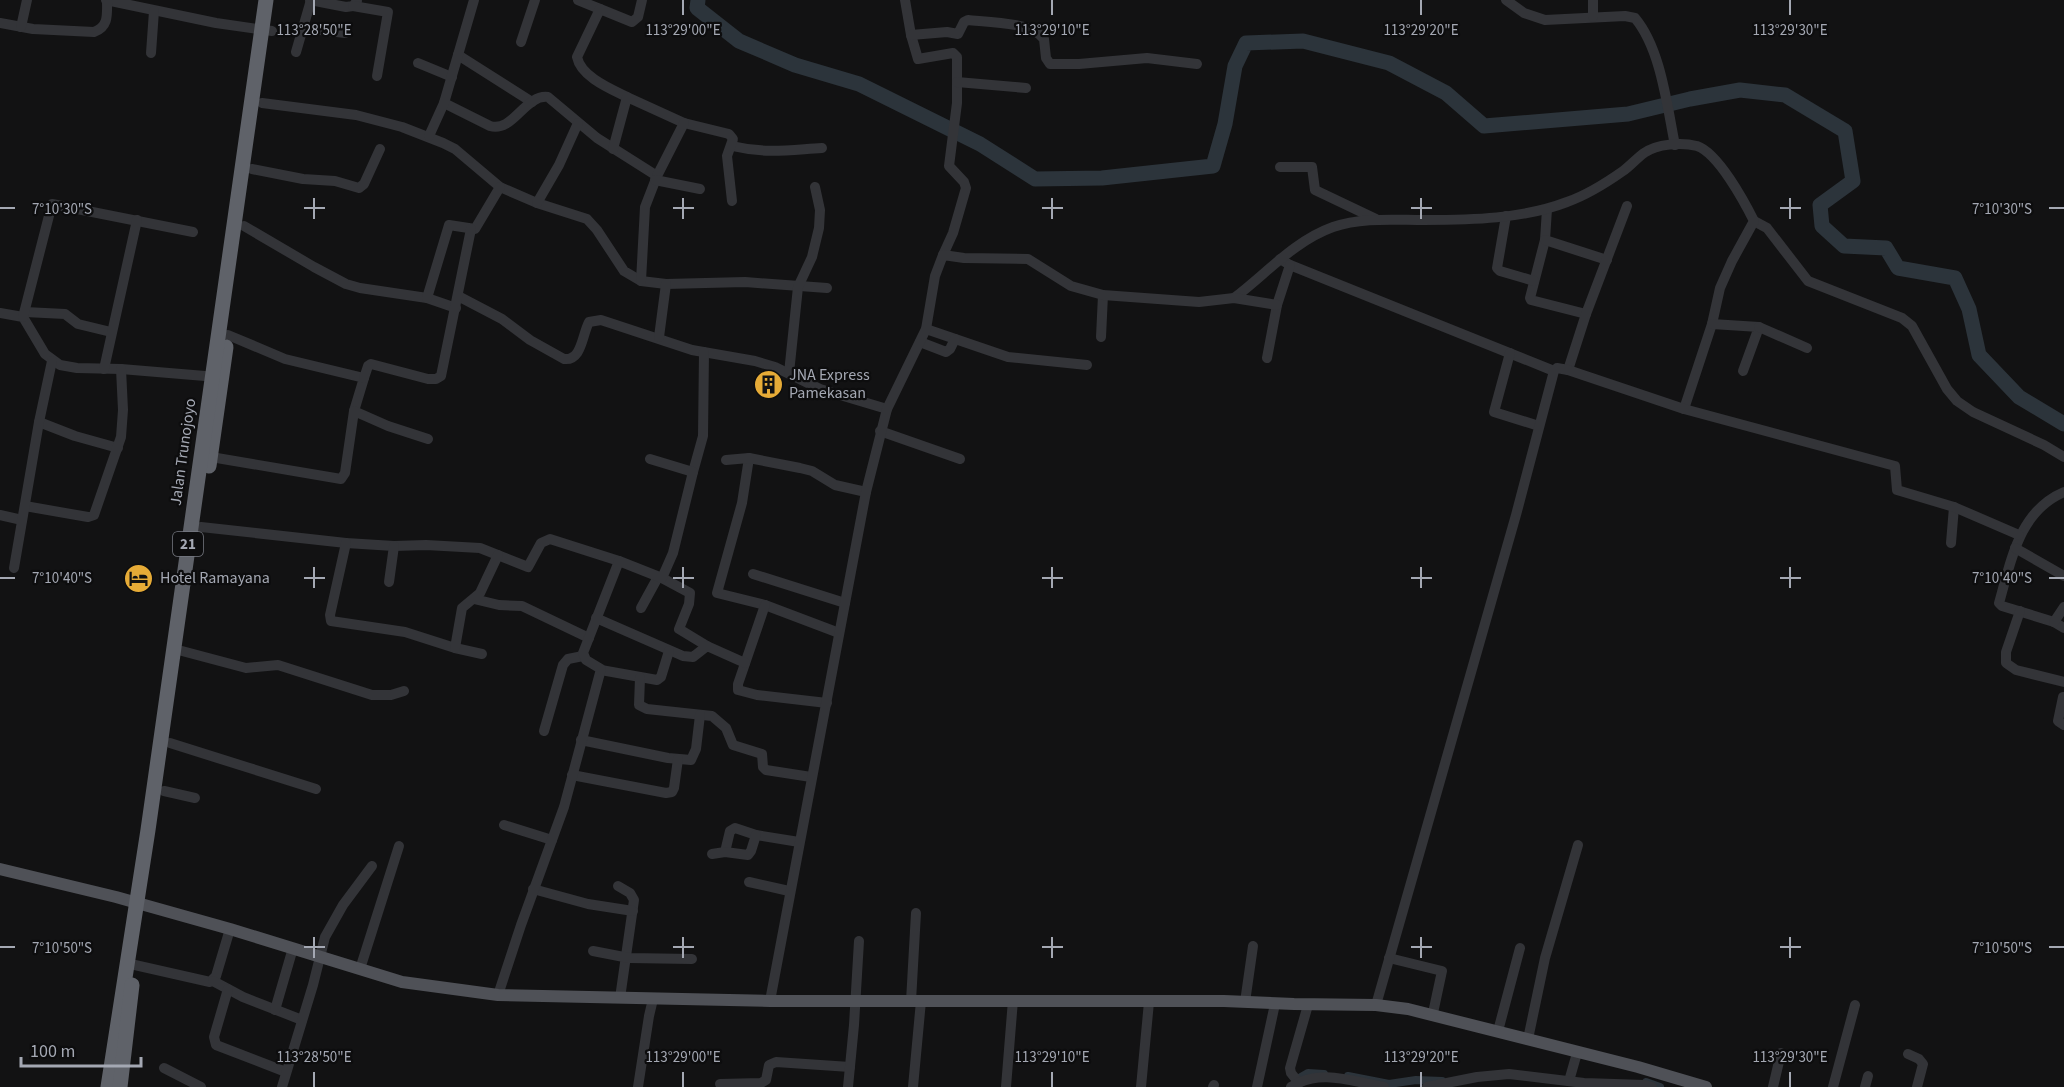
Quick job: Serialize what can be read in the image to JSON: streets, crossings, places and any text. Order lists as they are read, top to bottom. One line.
{"streets":{"highway":["Jalan Trunojoyo","21"]},"places":{"building":["JNA Express Pamekasan"],"hotel":["Hotel Ramayana"]},"scale_bar":"100 m","coordinates":["113°28'50\"E","113°29'00\"E","113°29'10\"E","113°29'20\"E","113°29'30\"E","7°10'30\"S","7°10'40\"S","7°10'50\"S"]}
